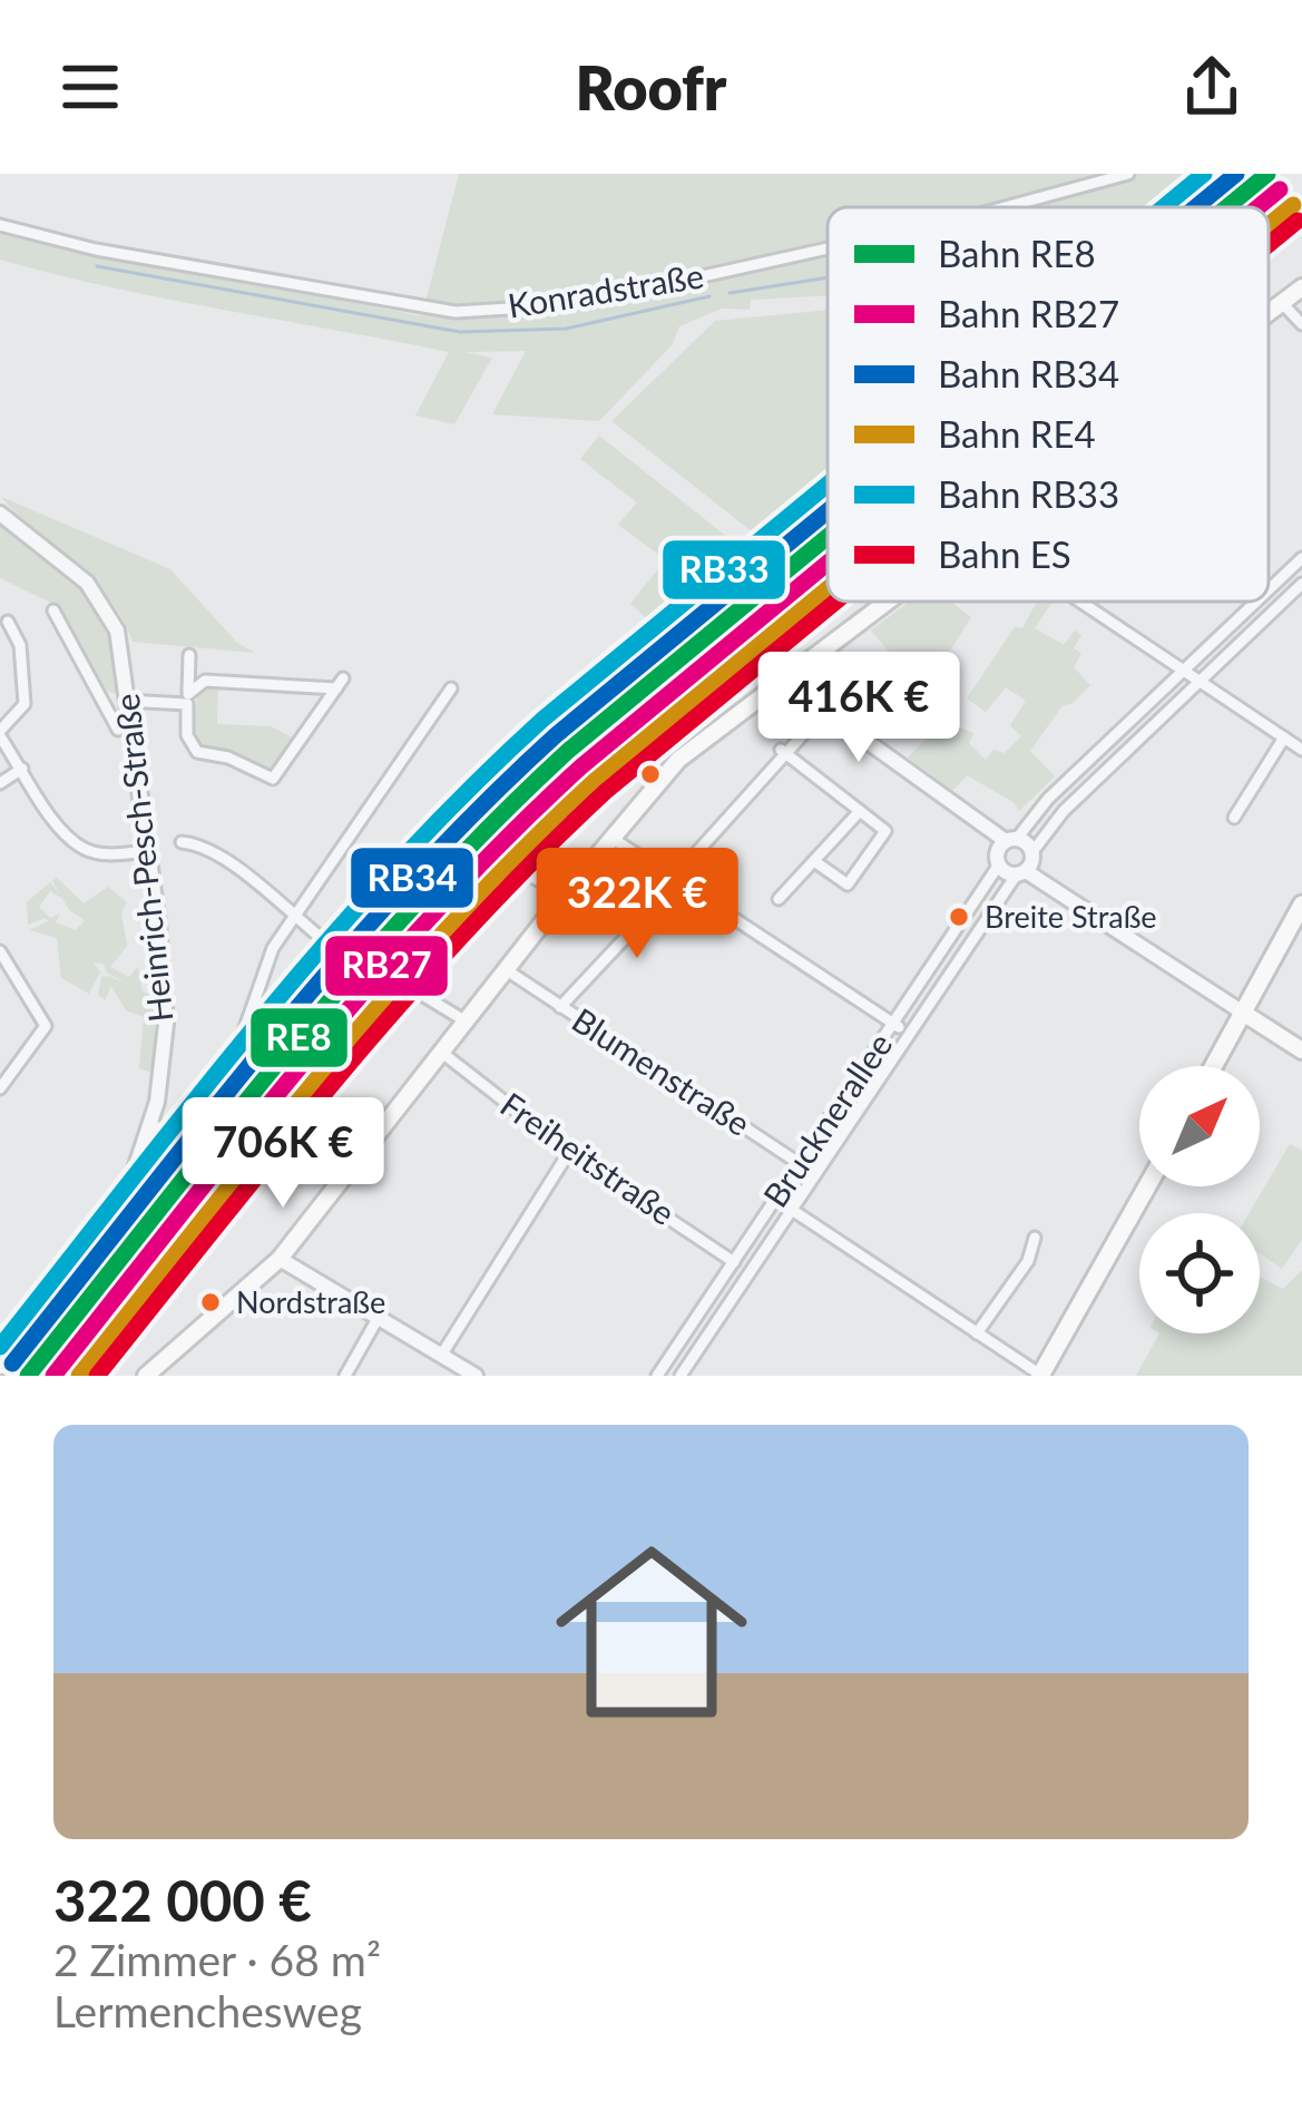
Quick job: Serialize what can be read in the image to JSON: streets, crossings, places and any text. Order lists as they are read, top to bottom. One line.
{"streets":{"street":["Konradstraße","Heinrich-Pesch-Straße","Blumenstraße","Brucknerallee","Freiheitstraße"]},"crossings":[["Blumenstraße","Brucknerallee"],["Brucknerallee","Freiheitstraße"]],"places":["Breite Straße","Nordstraße"],"lines":["rail line RE8","rail line RB34","rail line RB33","rail line RB27","rail line RE4","rail line ES"],"legend":["Bahn RE8","Bahn RB27","Bahn RB34","Bahn RE4","Bahn RB33","Bahn ES"],"north":"top right","page":{"header":"Roofr","price":["416K €","322K €","706K €"],"list":[{"name":"322 000 €","note":"2 Zimmer · 68 m² · Lermenchesweg"}]}}
